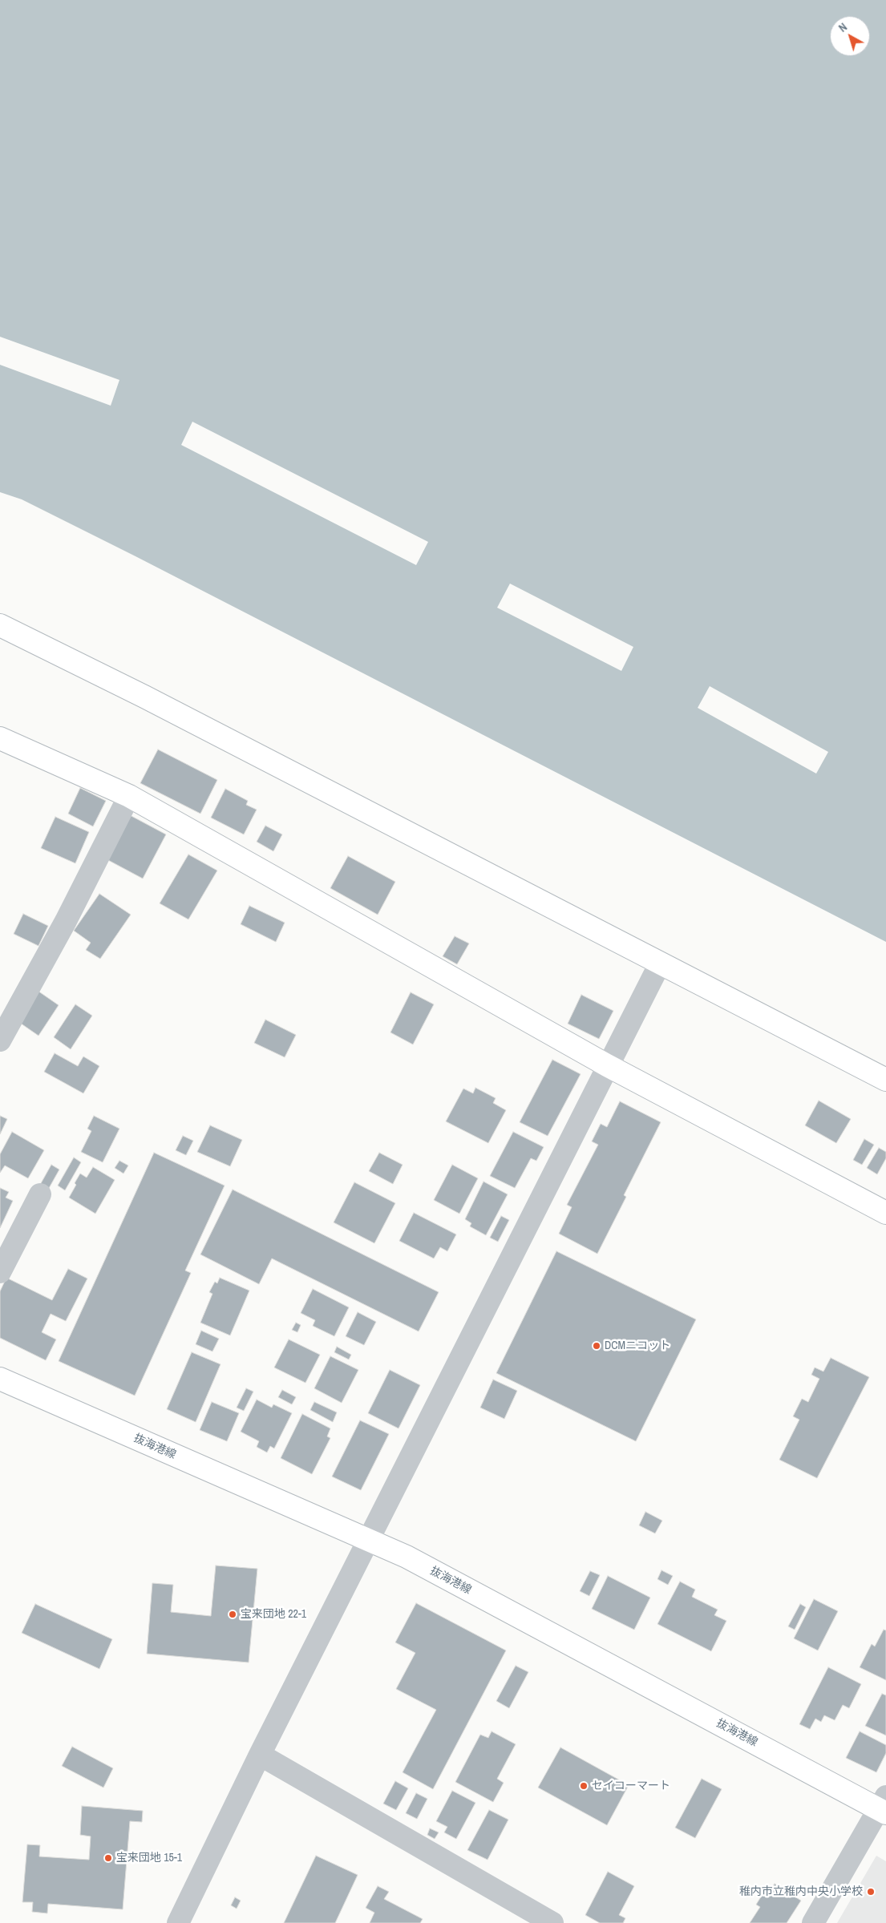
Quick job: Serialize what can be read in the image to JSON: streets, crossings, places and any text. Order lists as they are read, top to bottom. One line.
{"streets":{"street":["抜海港線"]},"places":["DCMニコット","宝来団地 22-1","セイコーマート","宝来団地 15-1","稚内市立稚内中央小学校"],"north":"top left"}
